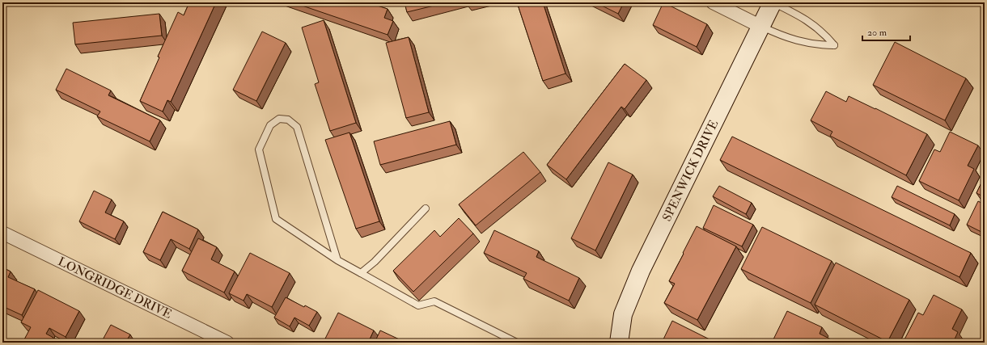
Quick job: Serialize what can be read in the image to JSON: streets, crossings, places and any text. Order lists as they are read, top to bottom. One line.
{"streets":{"street":["SPENWICK DRIVE","LONGRIDGE DRIVE"]},"scale_bar":"20 m"}
